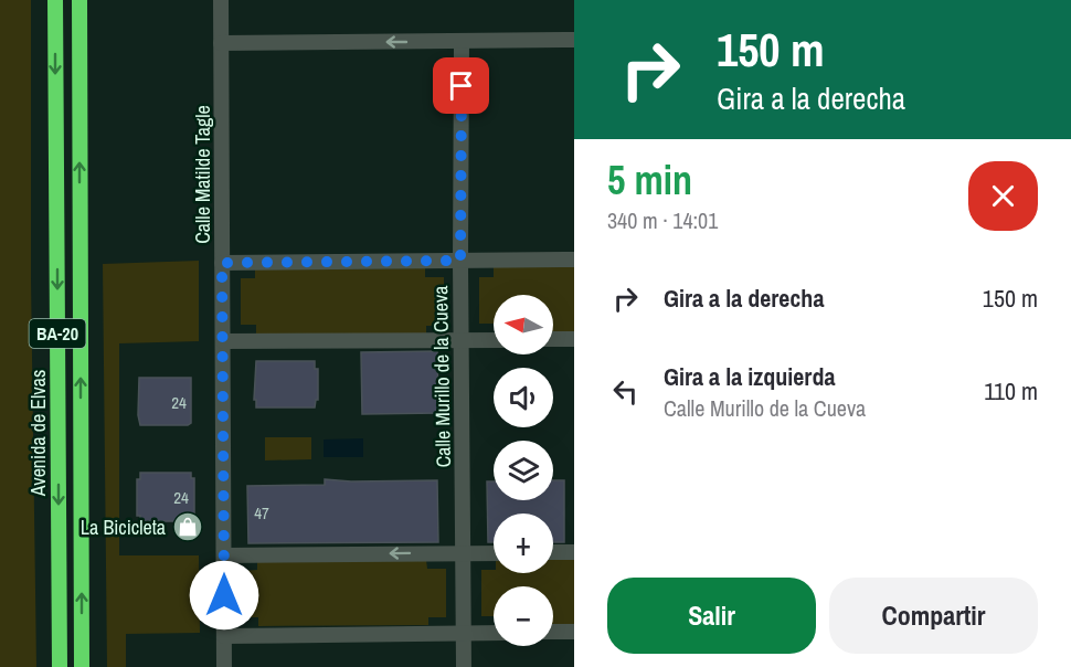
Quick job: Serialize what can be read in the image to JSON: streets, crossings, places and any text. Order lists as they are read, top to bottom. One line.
{"streets":{"highway":["BA-20","Avenida de Elvas"],"street":["Calle Matilde Tagle","Calle Murillo de la Cueva"]},"places":{"shop":["La Bicicleta"]},"house_numbers":["24","24","47"],"north":"left","page":{"turn":["150 m","Gira a la derecha"],"heading":["5 min","340 m · 14:01"],"list":[{"name":"Gira a la derecha","value":"150 m"},{"name":"Gira a la izquierda","note":"Calle Murillo de la Cueva","value":"110 m"}],"map_buttons":["+","−"],"buttons":["Salir","Compartir"]}}
